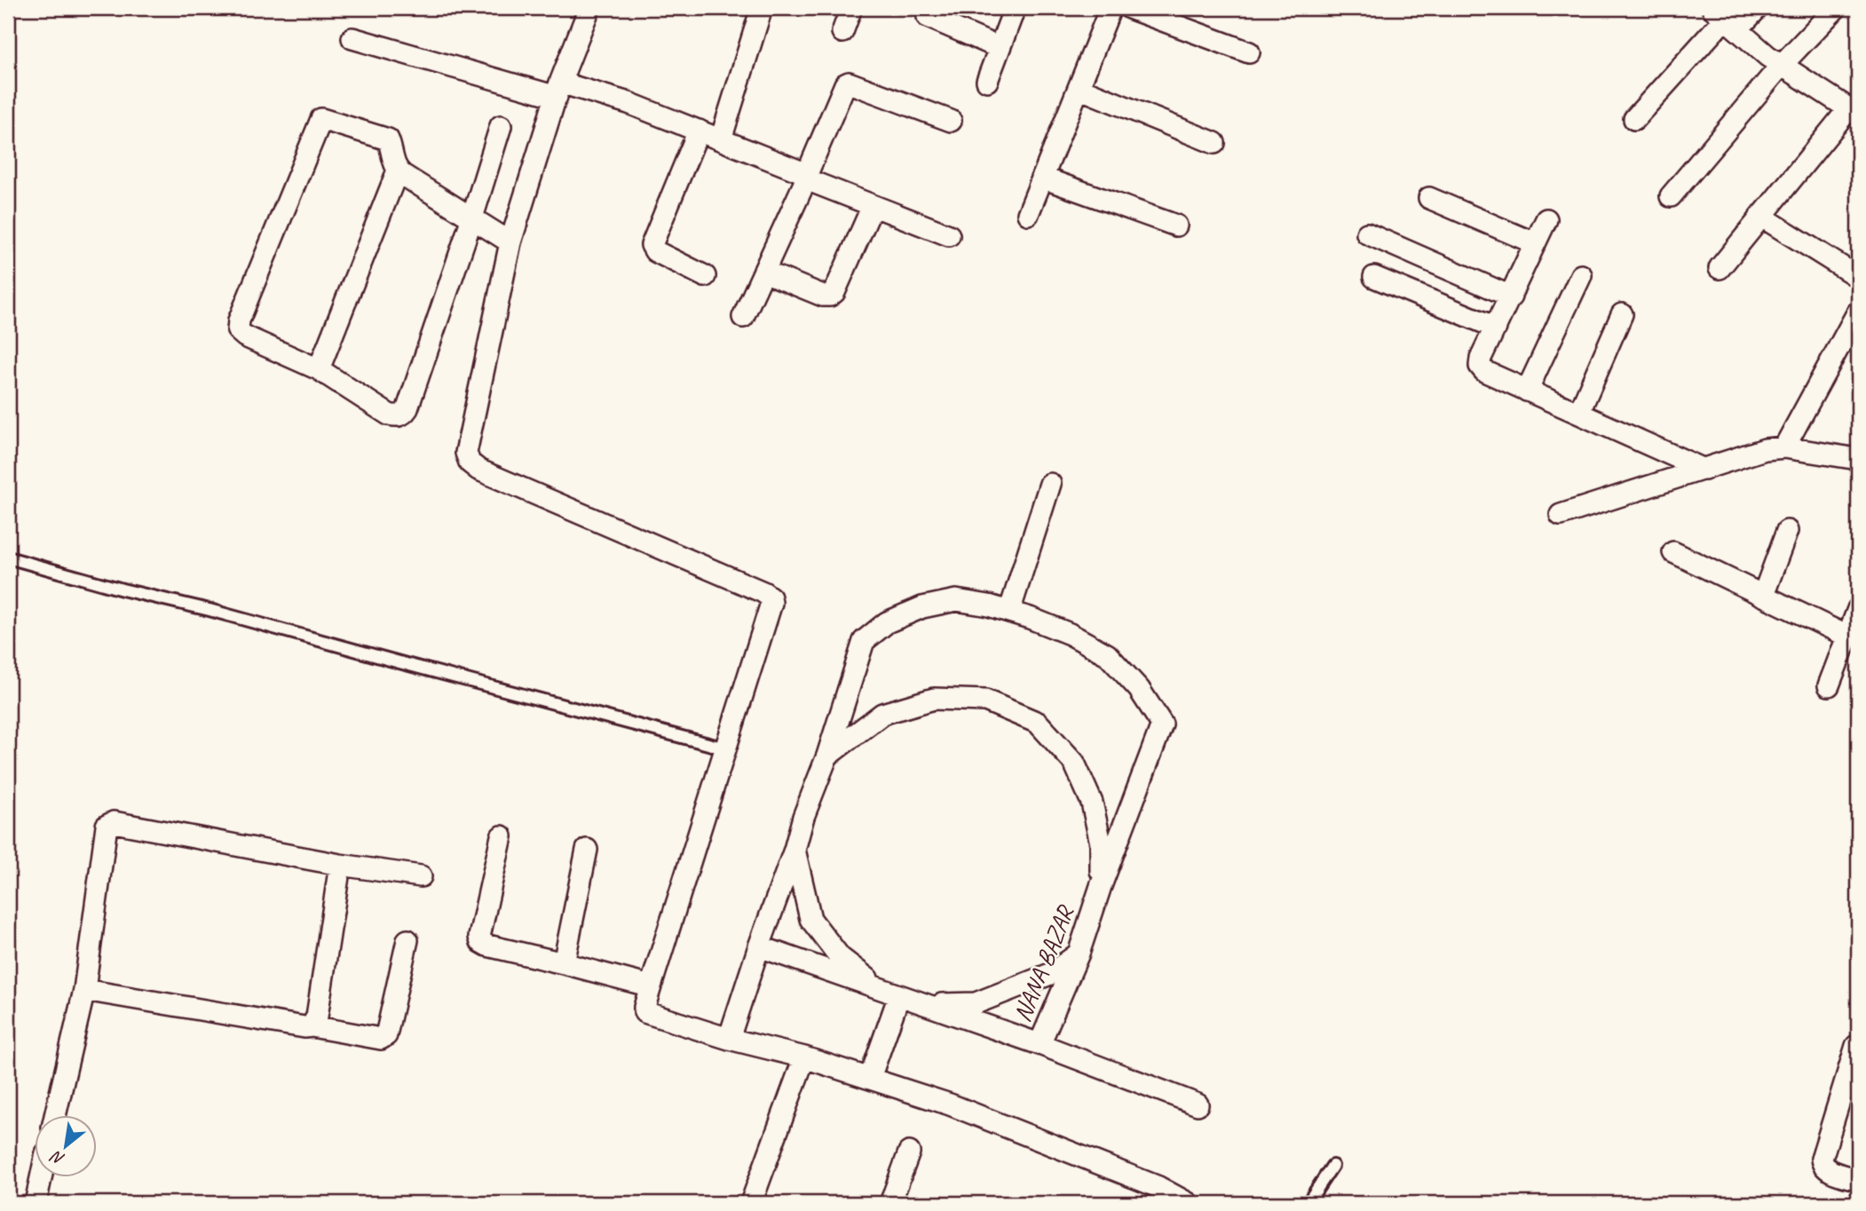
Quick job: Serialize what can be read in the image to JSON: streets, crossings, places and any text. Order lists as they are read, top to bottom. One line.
{"streets":{"street":["NANA BAZAR"]},"north":"bottom left"}
